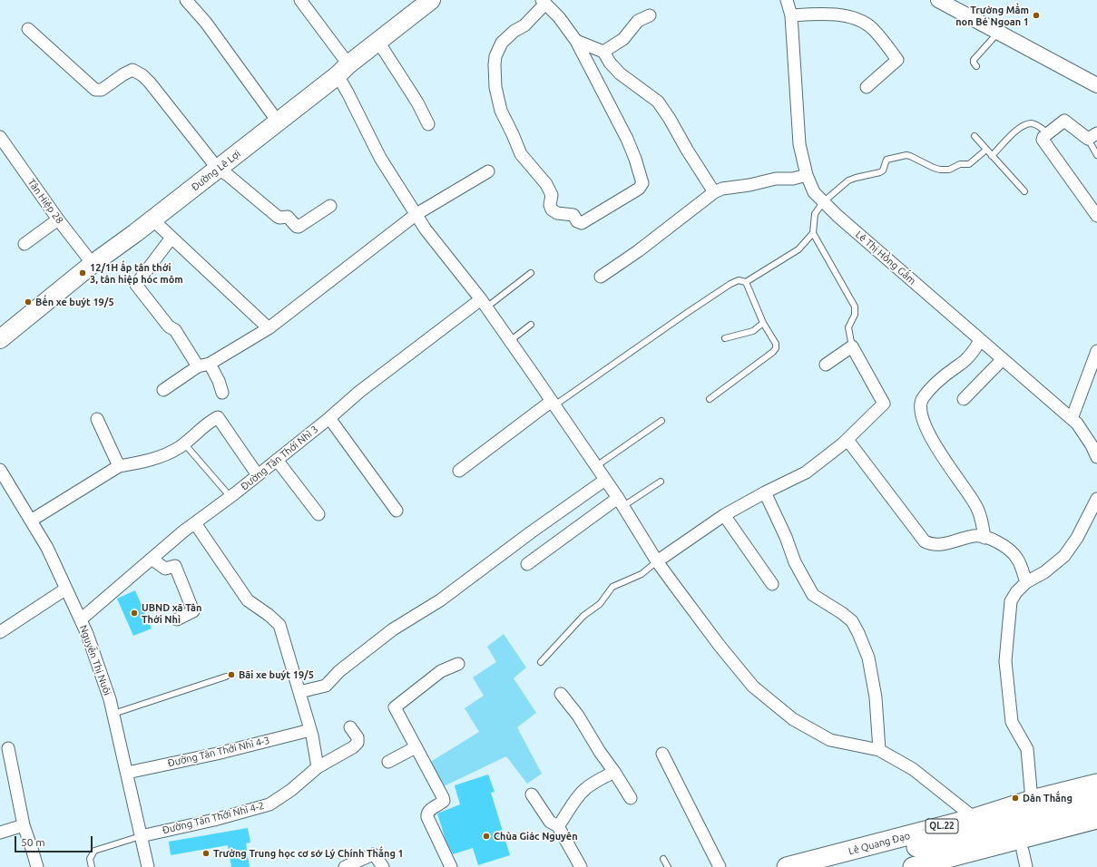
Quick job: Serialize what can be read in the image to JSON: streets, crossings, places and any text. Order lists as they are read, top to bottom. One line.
{"streets":{"highway":["QL.22","Lê Quang Đạo"],"main road":["Đường Lê Lợi"],"street":["Tân Hiệp 28","Lê Thị Hồng Gấm","Đường Tân Thới Nhì 3","Nguyễn Thị Nuôi","Đường Tân Thới Nhì 4-3","Đường Tân Thới Nhì 4-2"]},"crossings":[["Đường Lê Lợi","Tân Hiệp 28"],["Đường Tân Thới Nhì 3","Nguyễn Thị Nuôi"],["Nguyễn Thị Nuôi","Đường Tân Thới Nhì 4-3"],["Nguyễn Thị Nuôi","Đường Tân Thới Nhì 4-2"]],"places":["Trường Mầm non Bé Ngoan 1","12/1H ấp tân thới 3, tân hiệp hóc môm","Bến xe buýt 19/5","UBND xã Tân Thới Nhì","Bãi xe buýt 19/5","Dân Thắng","Chùa Giác Nguyên","Trường Trung học cơ sở Lý Chính Thắng 1"],"scale_bar":"50 m"}
